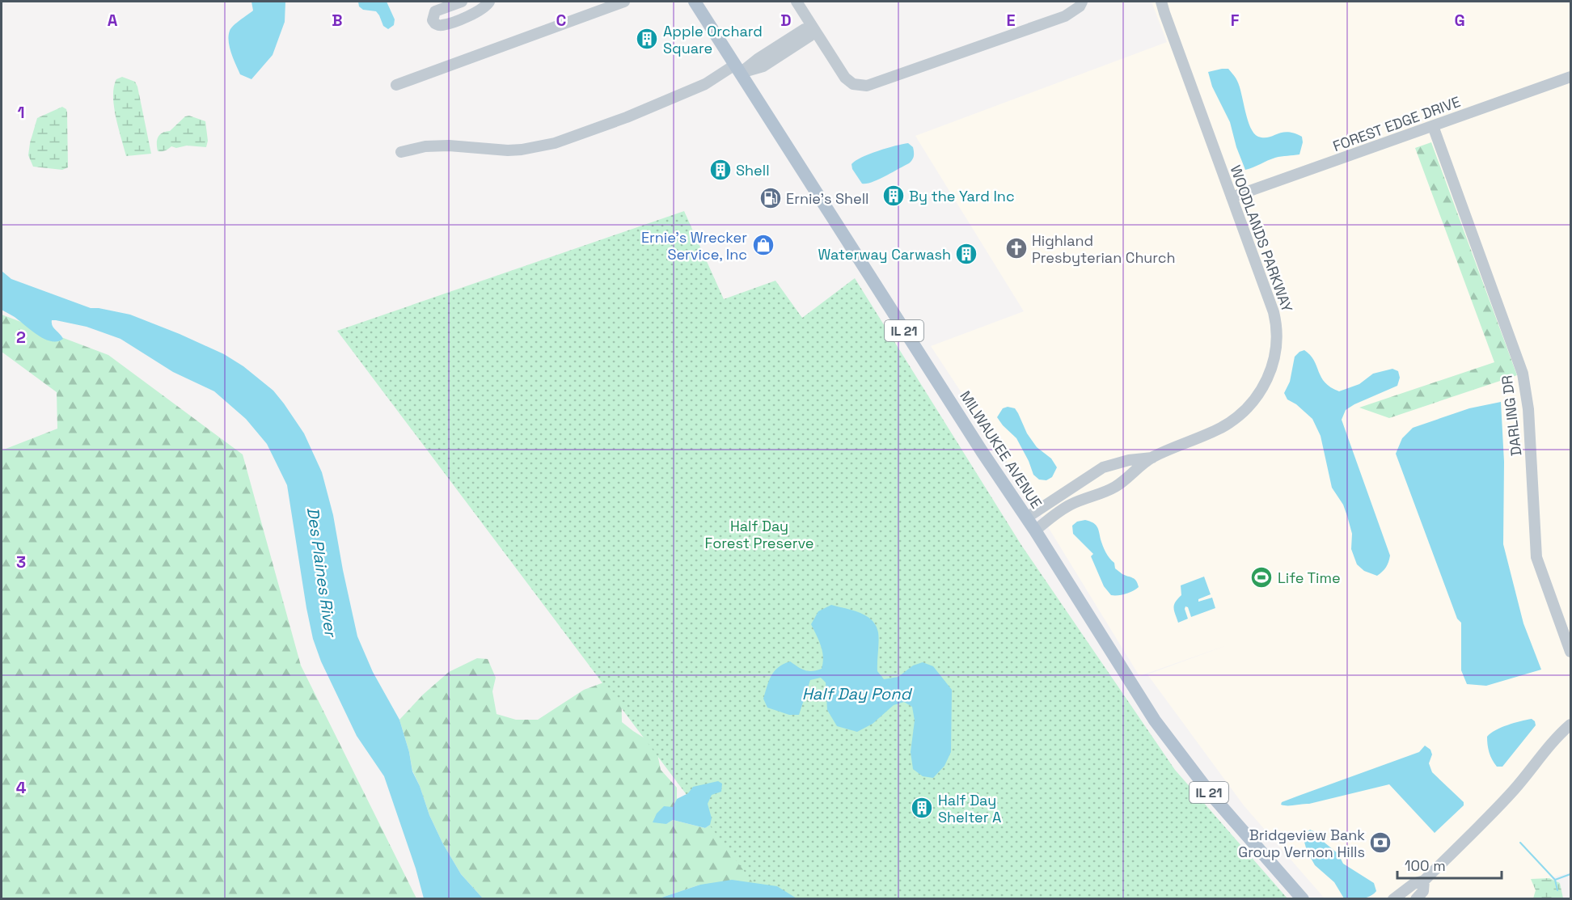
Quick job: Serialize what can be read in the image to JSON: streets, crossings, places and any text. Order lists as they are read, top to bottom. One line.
{"streets":{"main road":["IL 21","MILWAUKEE AVENUE"],"street":["FOREST EDGE DRIVE","WOODLANDS PARKWAY","DARLING DR"]},"crossings":[["FOREST EDGE DRIVE","WOODLANDS PARKWAY"],["FOREST EDGE DRIVE","DARLING DR"],["WOODLANDS PARKWAY","MILWAUKEE AVENUE"]],"water":["Des Plaines River","Half Day Pond"],"parks":["Half Day Forest Preserve"],"places":{"building":["Apple Orchard Square","Shell","By the Yard Inc","Waterway Carwash","Half Day Shelter A"],"fuel station":["Ernie's Shell"],"shop":["Ernie's Wrecker Service, Inc"],"church":["Highland Presbyterian Church"],"sports":["Life Time"],"bank":["Bridgeview Bank Group Vernon Hills"]},"scale_bar":"100 m","grid":{"columns":["A","B","C","D","E","F","G"],"rows":["1","2","3","4"]}}
